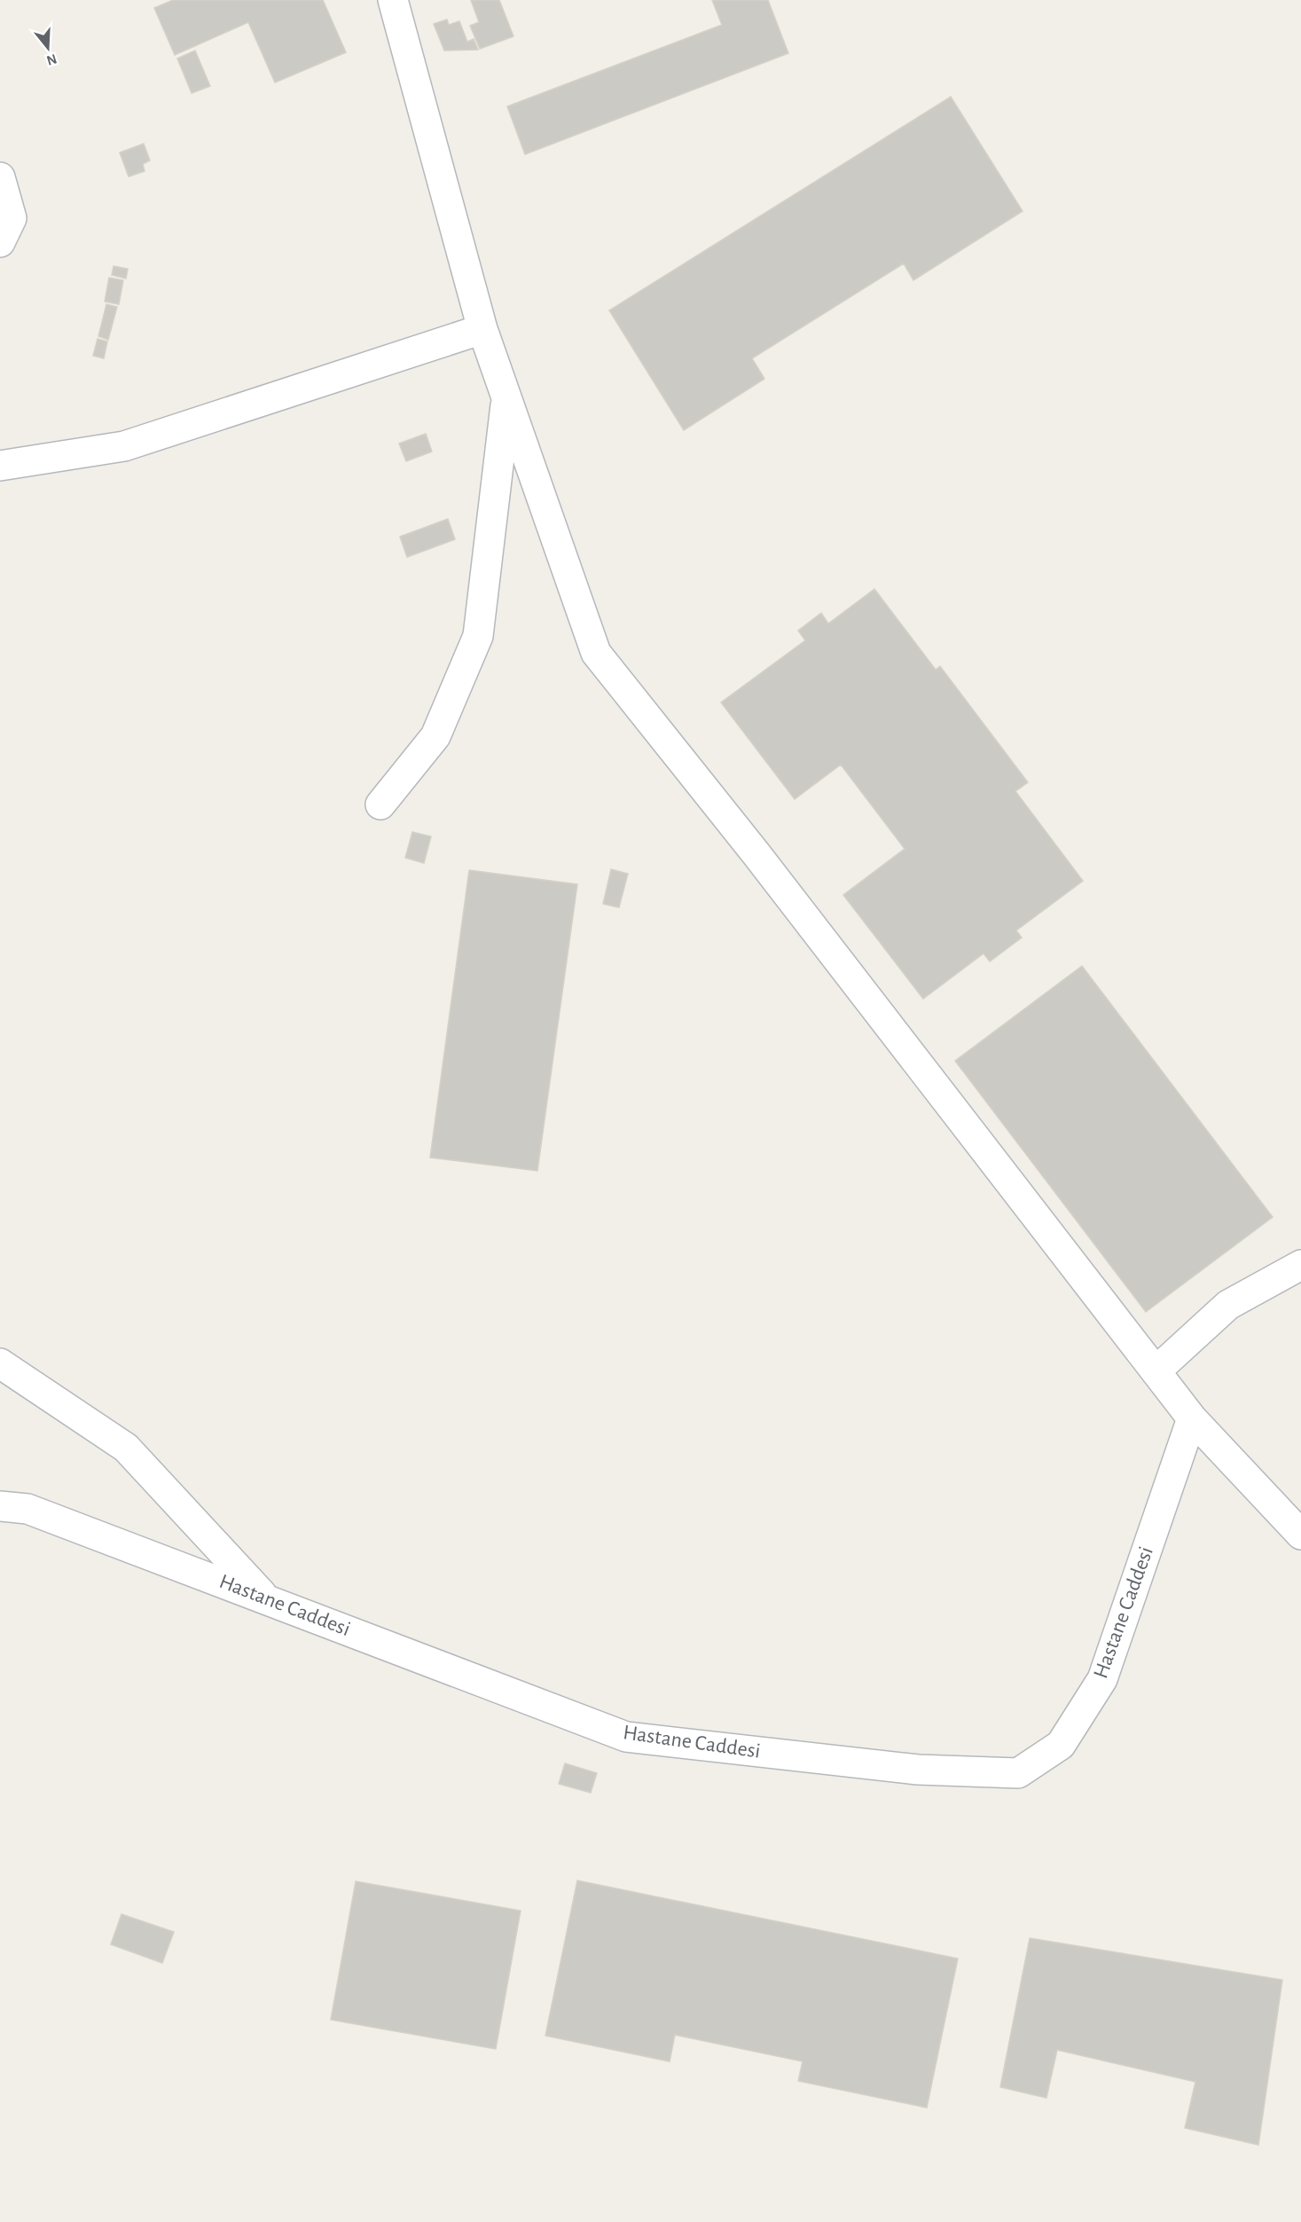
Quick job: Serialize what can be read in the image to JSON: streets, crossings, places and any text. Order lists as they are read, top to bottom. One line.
{"streets":{"street":["Hastane Caddesi"]},"north":"bottom"}
